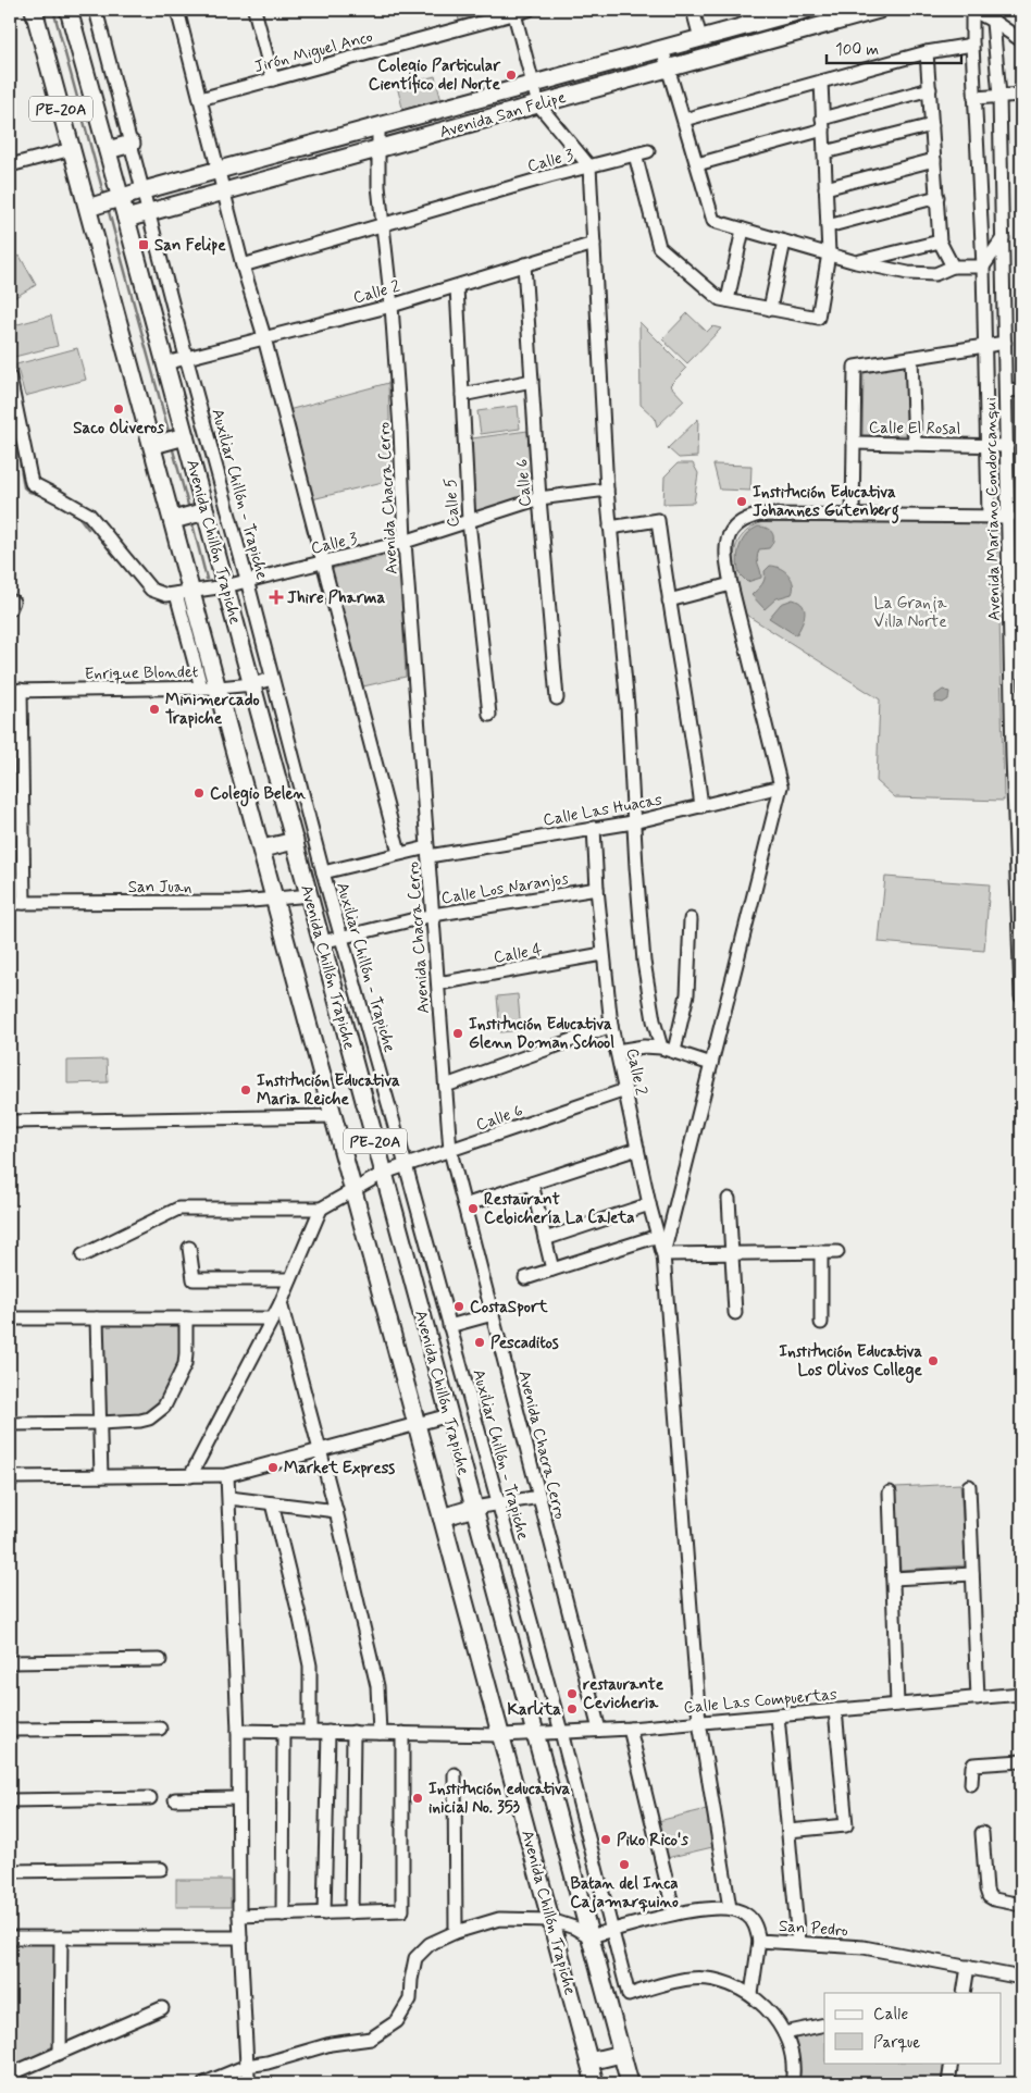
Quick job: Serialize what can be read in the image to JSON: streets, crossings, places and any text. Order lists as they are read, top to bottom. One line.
{"streets":{"main road":["PE-20A","Avenida San Felipe","Avenida Chillón Trapiche"],"street":["Jirón Miguel Anco","Calle 3","Calle 2","Calle El Rosal","Calle 6","Auxiliar Chillón - Trapiche","Avenida Chacra Cerro","Calle 5","Avenida Mariano Condorcanqui","Enrique Blondet","Calle Las Huacas","San Juan","Calle Los Naranjos","Calle 4","Calle Las Compuertas","San Pedro"]},"crossings":[["Avenida San Felipe","Auxiliar Chillón - Trapiche"],["Avenida San Felipe","Avenida Chacra Cerro"],["Avenida San Felipe","Avenida Chillón Trapiche"],["Calle 3","Calle 6"],["Calle 3","Auxiliar Chillón - Trapiche"],["Calle 3","Avenida Chacra Cerro"],["Calle 3","Calle 5"],["Calle 3","Avenida Chillón Trapiche"],["Calle 2","Calle 6"],["Calle 2","Auxiliar Chillón - Trapiche"],["Calle 2","Avenida Chacra Cerro"],["Calle 2","Calle 5"],["Calle 2","Avenida Chillón Trapiche"],["Calle 2","Calle Las Huacas"],["Calle 2","Calle Los Naranjos"],["Calle 2","Calle 4"],["Calle El Rosal","Avenida Mariano Condorcanqui"],["Calle 6","Auxiliar Chillón - Trapiche"],["Calle 6","Avenida Chacra Cerro"],["Calle 6","Avenida Chillón Trapiche"],["Auxiliar Chillón - Trapiche","Enrique Blondet"],["Auxiliar Chillón - Trapiche","Calle Las Huacas"],["Auxiliar Chillón - Trapiche","Calle Los Naranjos"],["Auxiliar Chillón - Trapiche","Calle Las Compuertas"],["Avenida Chacra Cerro","Calle Las Huacas"],["Avenida Chacra Cerro","Calle Los Naranjos"],["Avenida Chacra Cerro","Calle 4"],["Avenida Chacra Cerro","Calle Las Compuertas"],["Avenida Chillón Trapiche","Enrique Blondet"],["Avenida Chillón Trapiche","San Juan"],["Avenida Chillón Trapiche","Calle Los Naranjos"],["Avenida Chillón Trapiche","Calle Las Compuertas"]],"parks":["La Granja Villa Norte"],"places":{"other":["Colegio Particular Científico del Norte","Saco Oliveros","Institución Educativa Johannes Gutenberg","Minimercado Trapiche","Colegio Belen","Institución Educativa Glenn Doman School","Institución Educativa Maria Reiche","Restaurant Cebichería La Caleta","CostaSport","Pescaditos","Institución Educativa Los Olivos College","Market Express","restaurante Cevicheria","Karlita","Institución educativa inicial No. 353","Piko Rico's","Batan del Inca Cajamarquino"],"transit":["San Felipe"],"health":["Jhire Pharma"]},"legend":["Calle","Parque"],"scale_bar":"100 m"}
